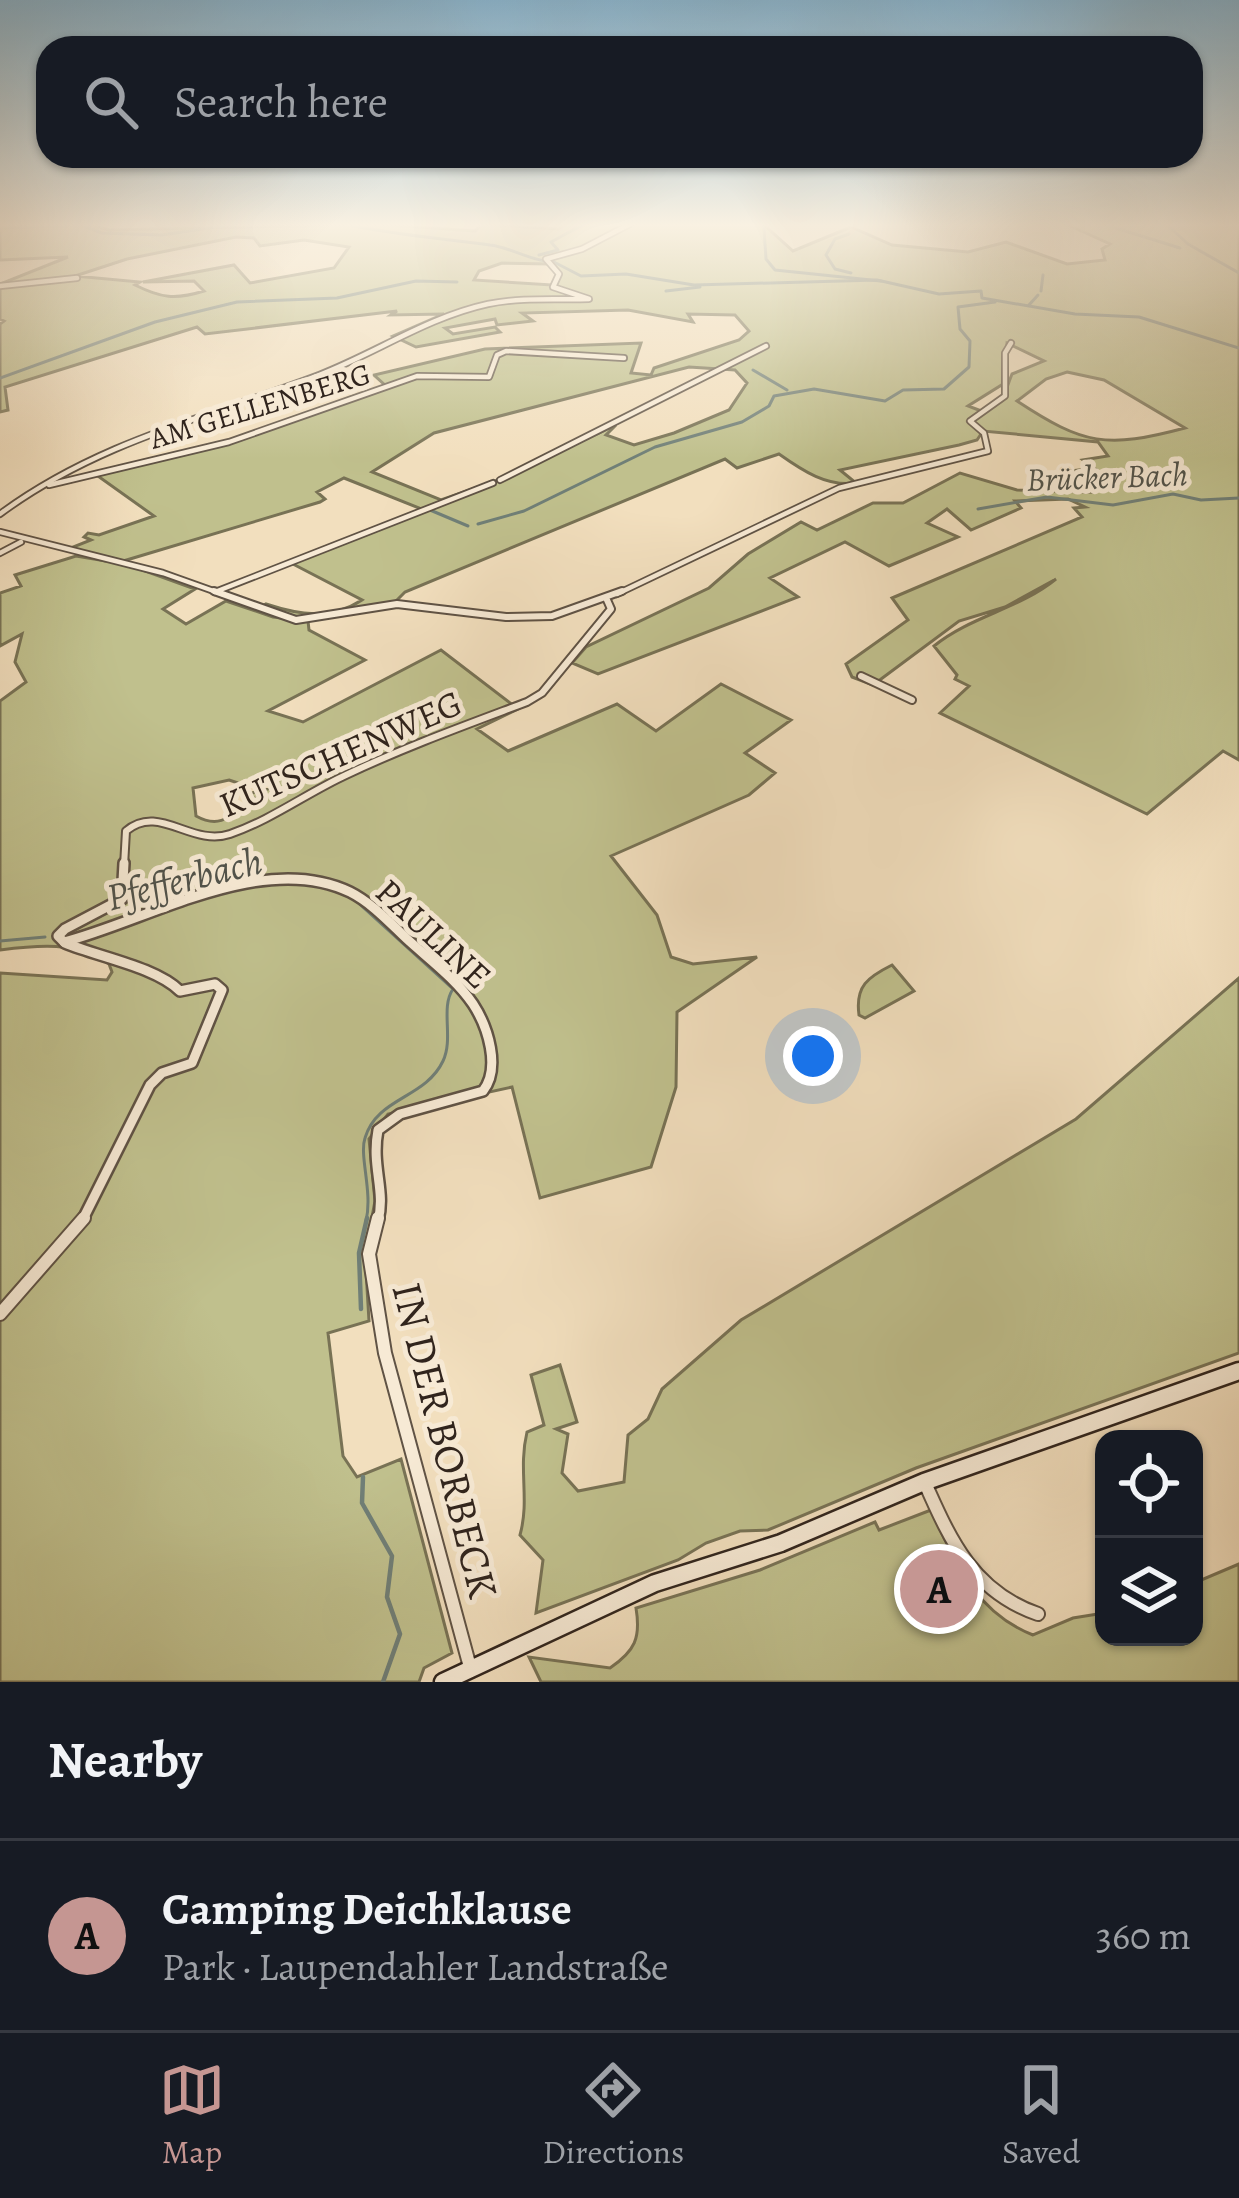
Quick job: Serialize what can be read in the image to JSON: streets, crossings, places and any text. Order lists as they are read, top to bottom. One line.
{"streets":{"street":["AM GELLENBERG","KUTSCHENWEG","PAULINE","IN DER BORBECK"]},"crossings":[["KUTSCHENWEG","PAULINE"],["PAULINE","IN DER BORBECK"]],"water":["Brücker Bach","Pfefferbach"],"page":{"search":"Search here","pins":"A","heading":"Nearby","list":[{"mark":"A","name":"Camping Deichklause","note":"Park · Laupendahler Landstraße","value":"360 m"}],"nav":["Map","Directions","Saved"]}}
